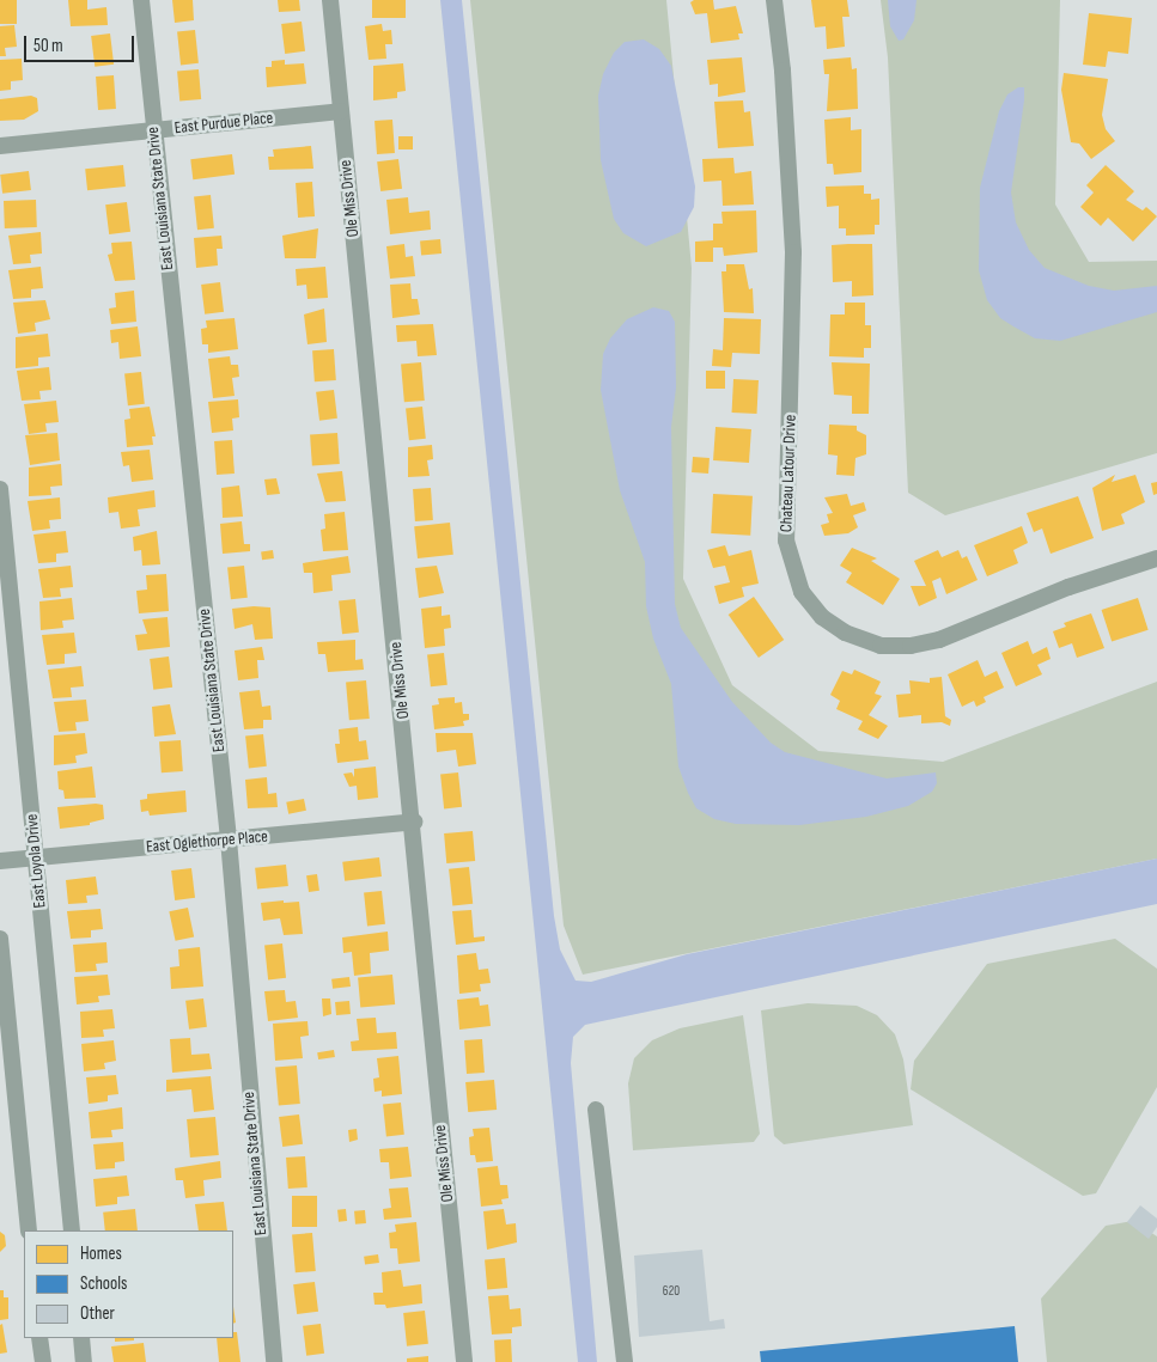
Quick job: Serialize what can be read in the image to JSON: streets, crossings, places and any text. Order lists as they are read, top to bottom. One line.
{"streets":{"street":["East Purdue Place","East Louisiana State Drive","Ole Miss Drive","Chateau Latour Drive","East Oglethorpe Place","East Loyola Drive"]},"crossings":[["East Purdue Place","East Louisiana State Drive"],["East Purdue Place","Ole Miss Drive"],["East Louisiana State Drive","East Oglethorpe Place"],["Ole Miss Drive","East Oglethorpe Place"],["East Oglethorpe Place","East Loyola Drive"]],"house_numbers":["620"],"legend":["Homes","Schools","Other"],"scale_bar":"50 m"}
